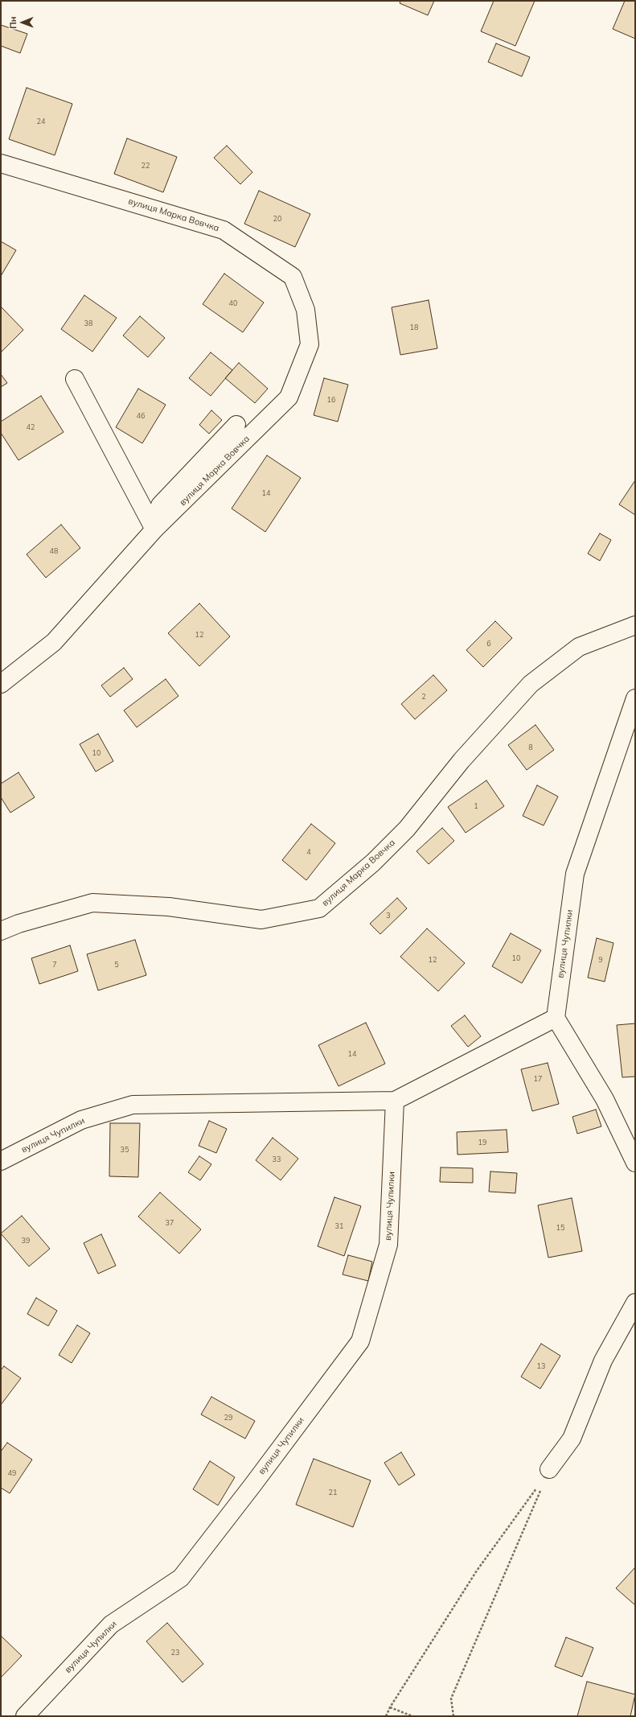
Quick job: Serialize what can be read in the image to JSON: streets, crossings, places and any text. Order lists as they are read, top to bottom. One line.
{"streets":{"street":["вулиця Марка Вовчка","вулиця Чупилки"]},"house_numbers":["24","22","20","40","38","18","16","46","42","14","48","12","6","2","8","10","1","4","3","10","12","9","7","5","14","17","19","35","33","37","31","15","39","13","29","49","21","23"],"north":"left"}
